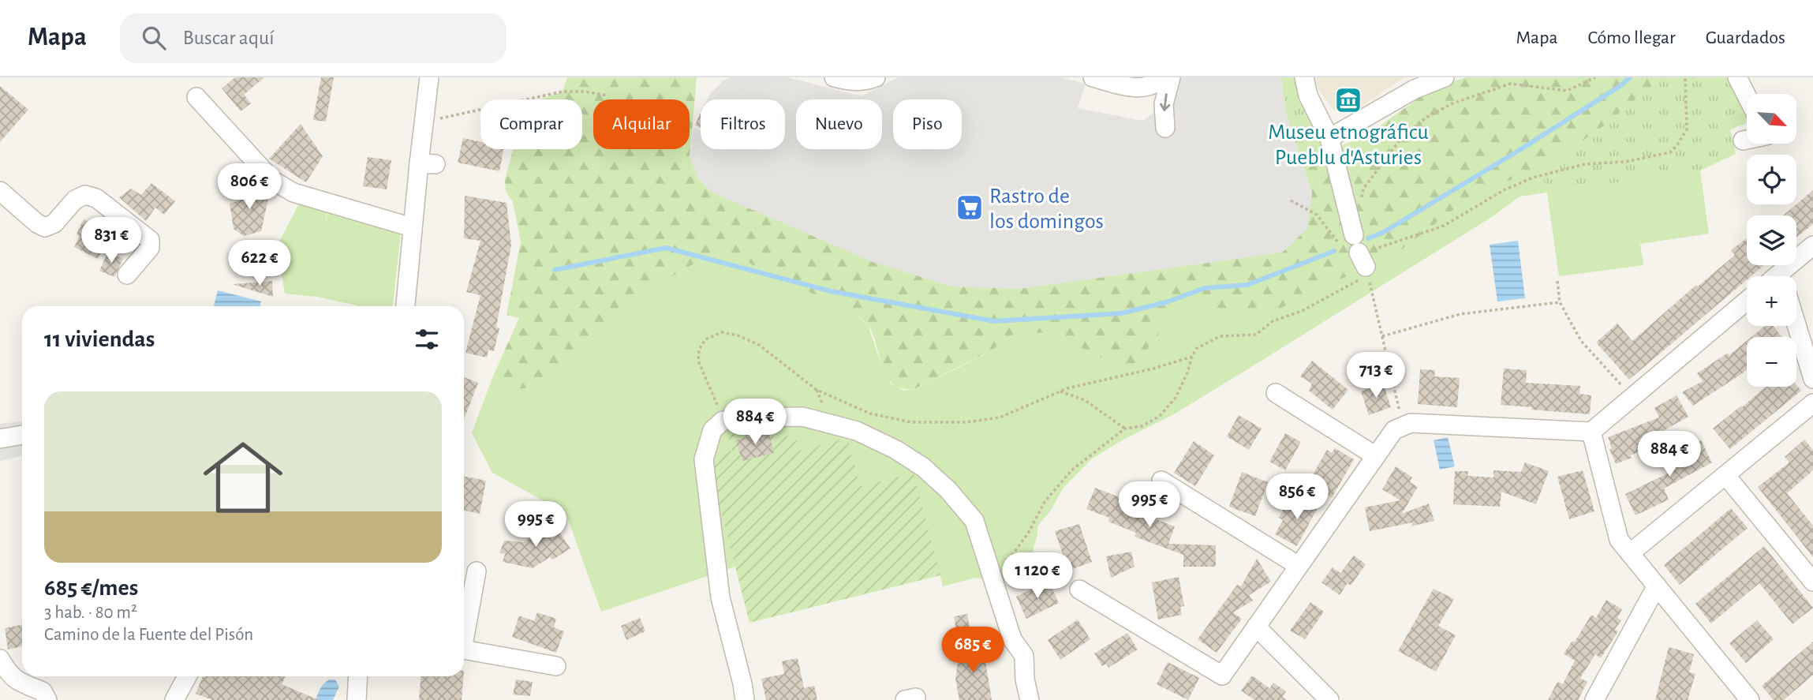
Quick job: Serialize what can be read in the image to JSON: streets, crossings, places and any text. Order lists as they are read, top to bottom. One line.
{"places":{"museum":["Museu etnográficu Pueblu d'Asturies"],"supermarket":["Rastro de los domingos"]},"north":"bottom right","page":{"header":"Mapa","search":"Buscar aquí","nav":["Mapa","Cómo llegar","Guardados"],"map_buttons":["+","−"],"chip":["Comprar","Alquilar","Filtros","Nuevo","Piso"],"price":["806 €","831 €","622 €","713 €","884 €","884 €","856 €","995 €","995 €","1 120 €","685 €"],"heading":"11 viviendas","list":[{"name":"685 €/mes","note":"3 hab. · 80 m² · Camino de la Fuente del Pisón"}]}}
